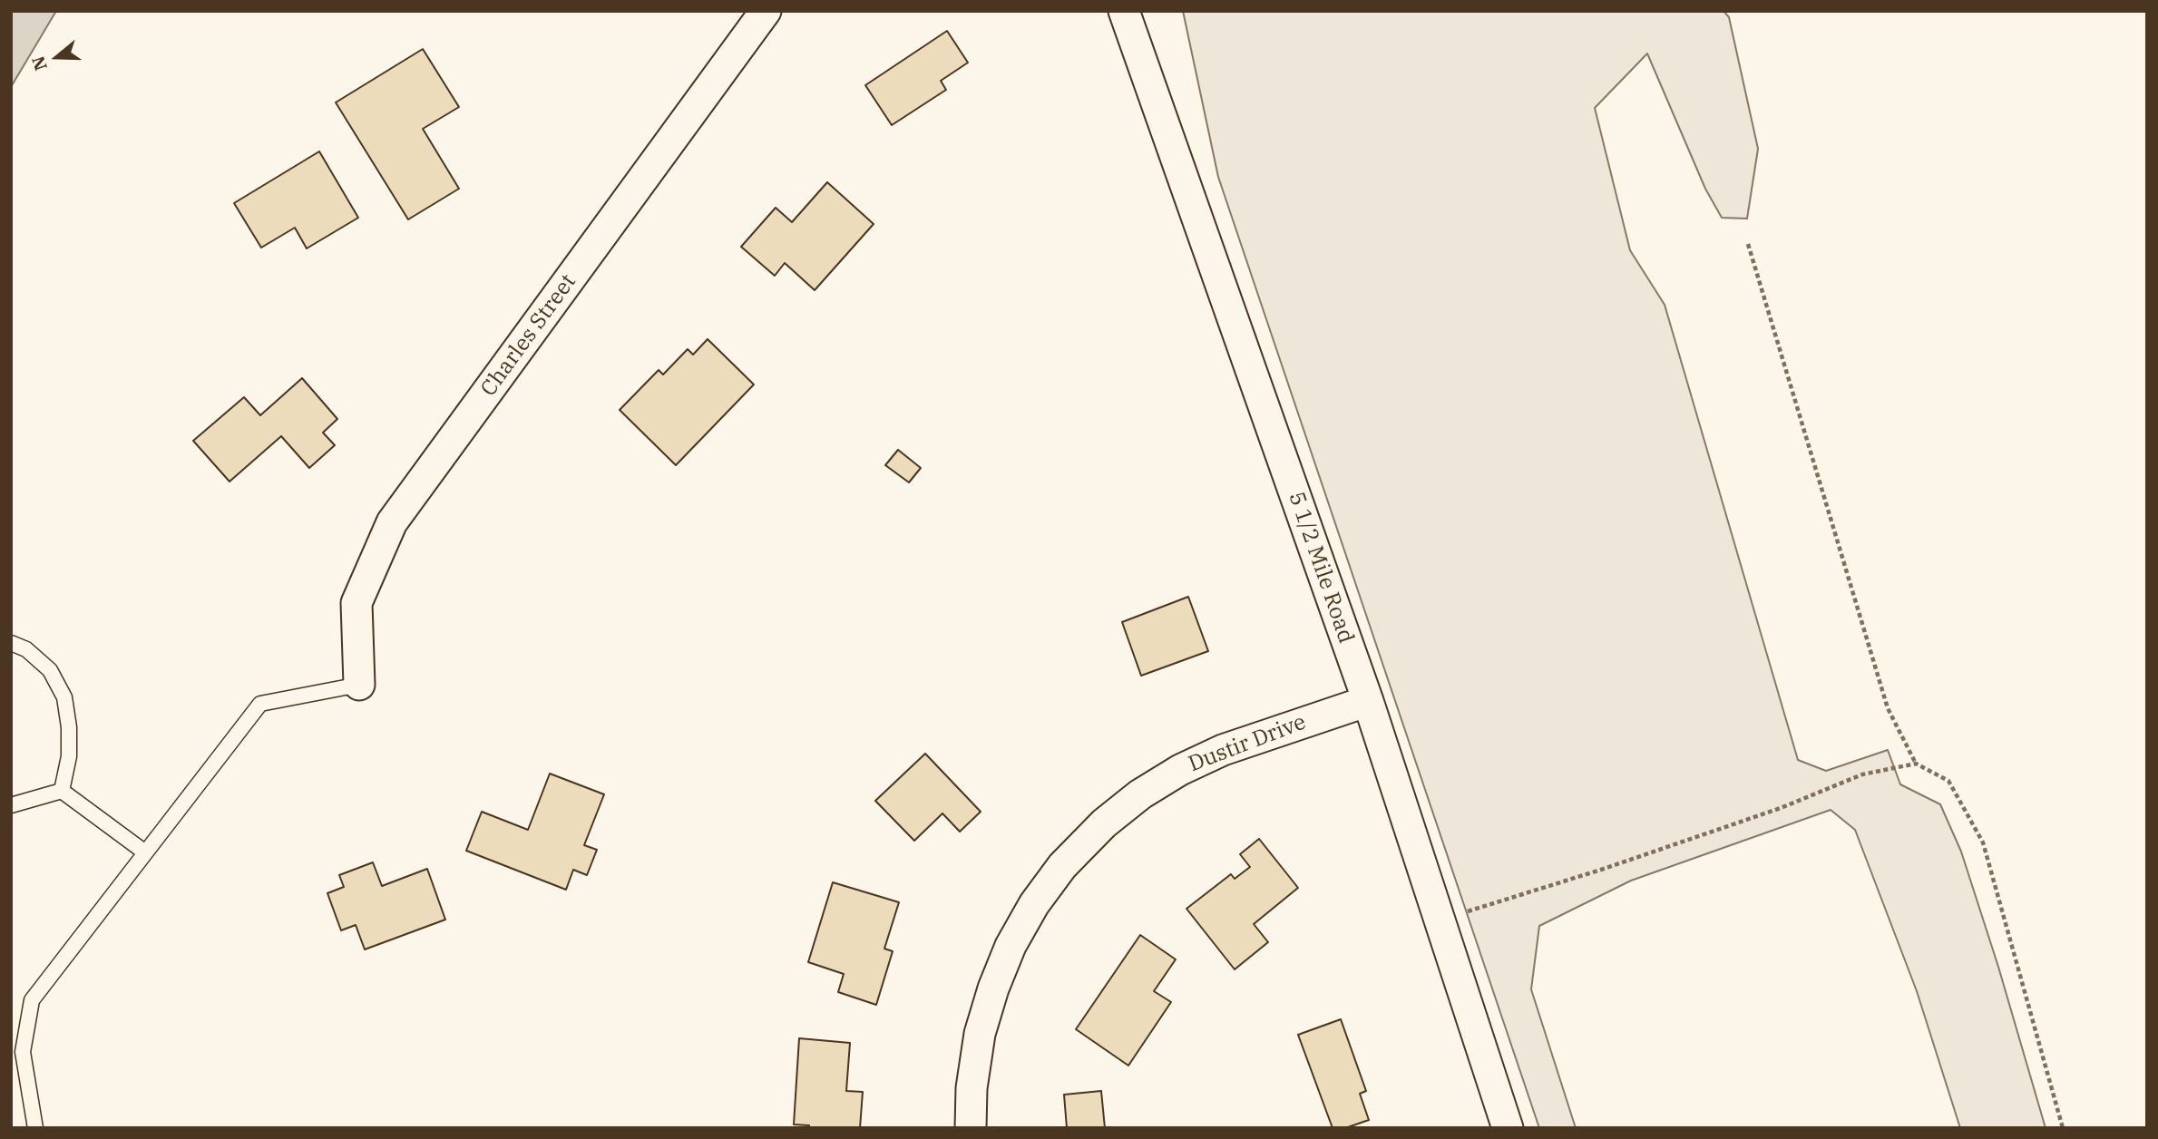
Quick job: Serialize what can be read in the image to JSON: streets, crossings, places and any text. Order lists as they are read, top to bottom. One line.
{"streets":{"street":["Charles Street","5 1/2 Mile Road","Dustir Drive"]},"crossings":[["5 1/2 Mile Road","Dustir Drive"]],"north":"left"}
